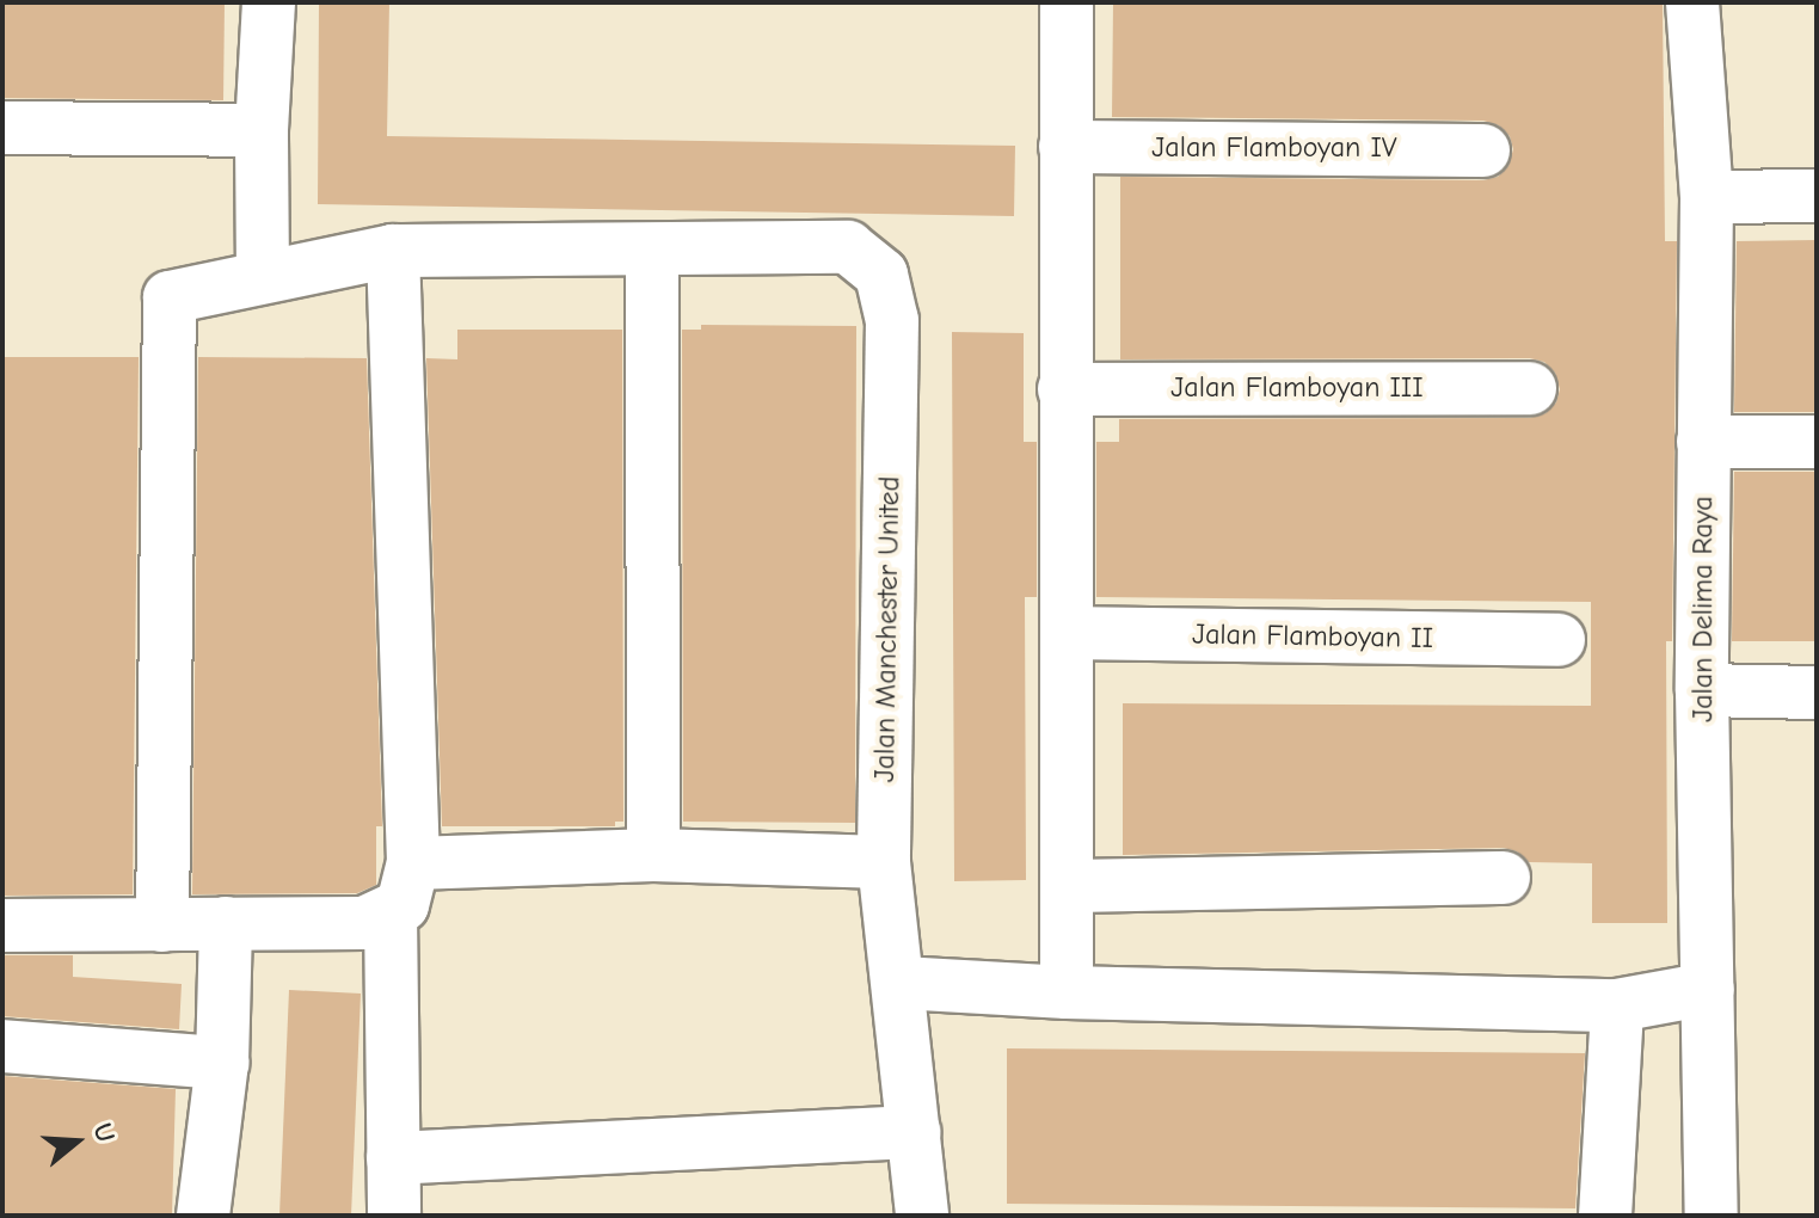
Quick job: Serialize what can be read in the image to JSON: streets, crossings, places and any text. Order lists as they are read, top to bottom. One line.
{"streets":{"street":["Jalan Flamboyan IV","Jalan Flamboyan III","Jalan Delima Raya","Jalan Manchester United","Jalan Flamboyan II"]},"north":"right"}
